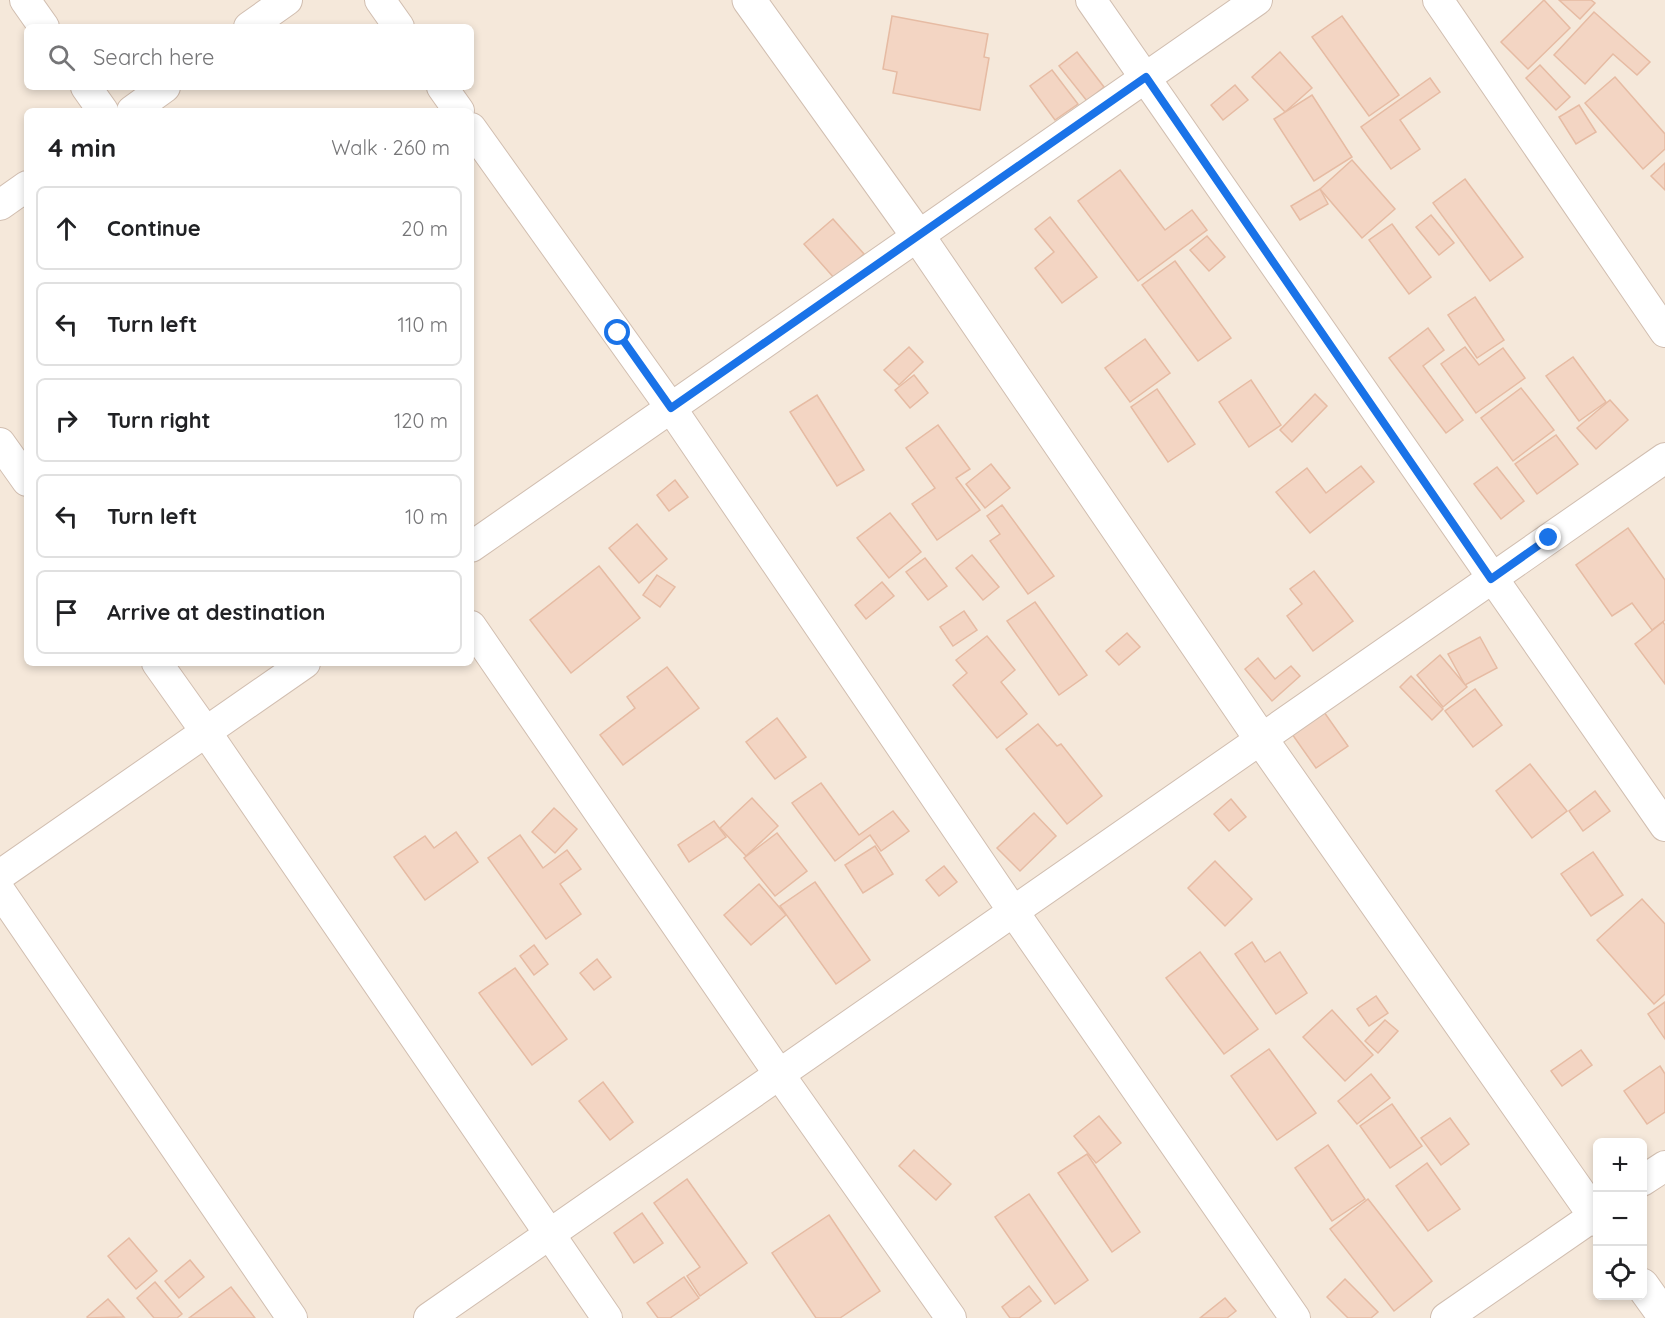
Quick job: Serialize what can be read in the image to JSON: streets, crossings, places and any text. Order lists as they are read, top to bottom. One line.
{"page":{"search":"Search here","heading":["4 min","Walk · 260 m"],"list":[["Continue","20 m"],["Turn left","110 m"],["Turn right","120 m"],["Turn left","10 m"],"Arrive at destination"],"map_buttons":["+","−"]}}
